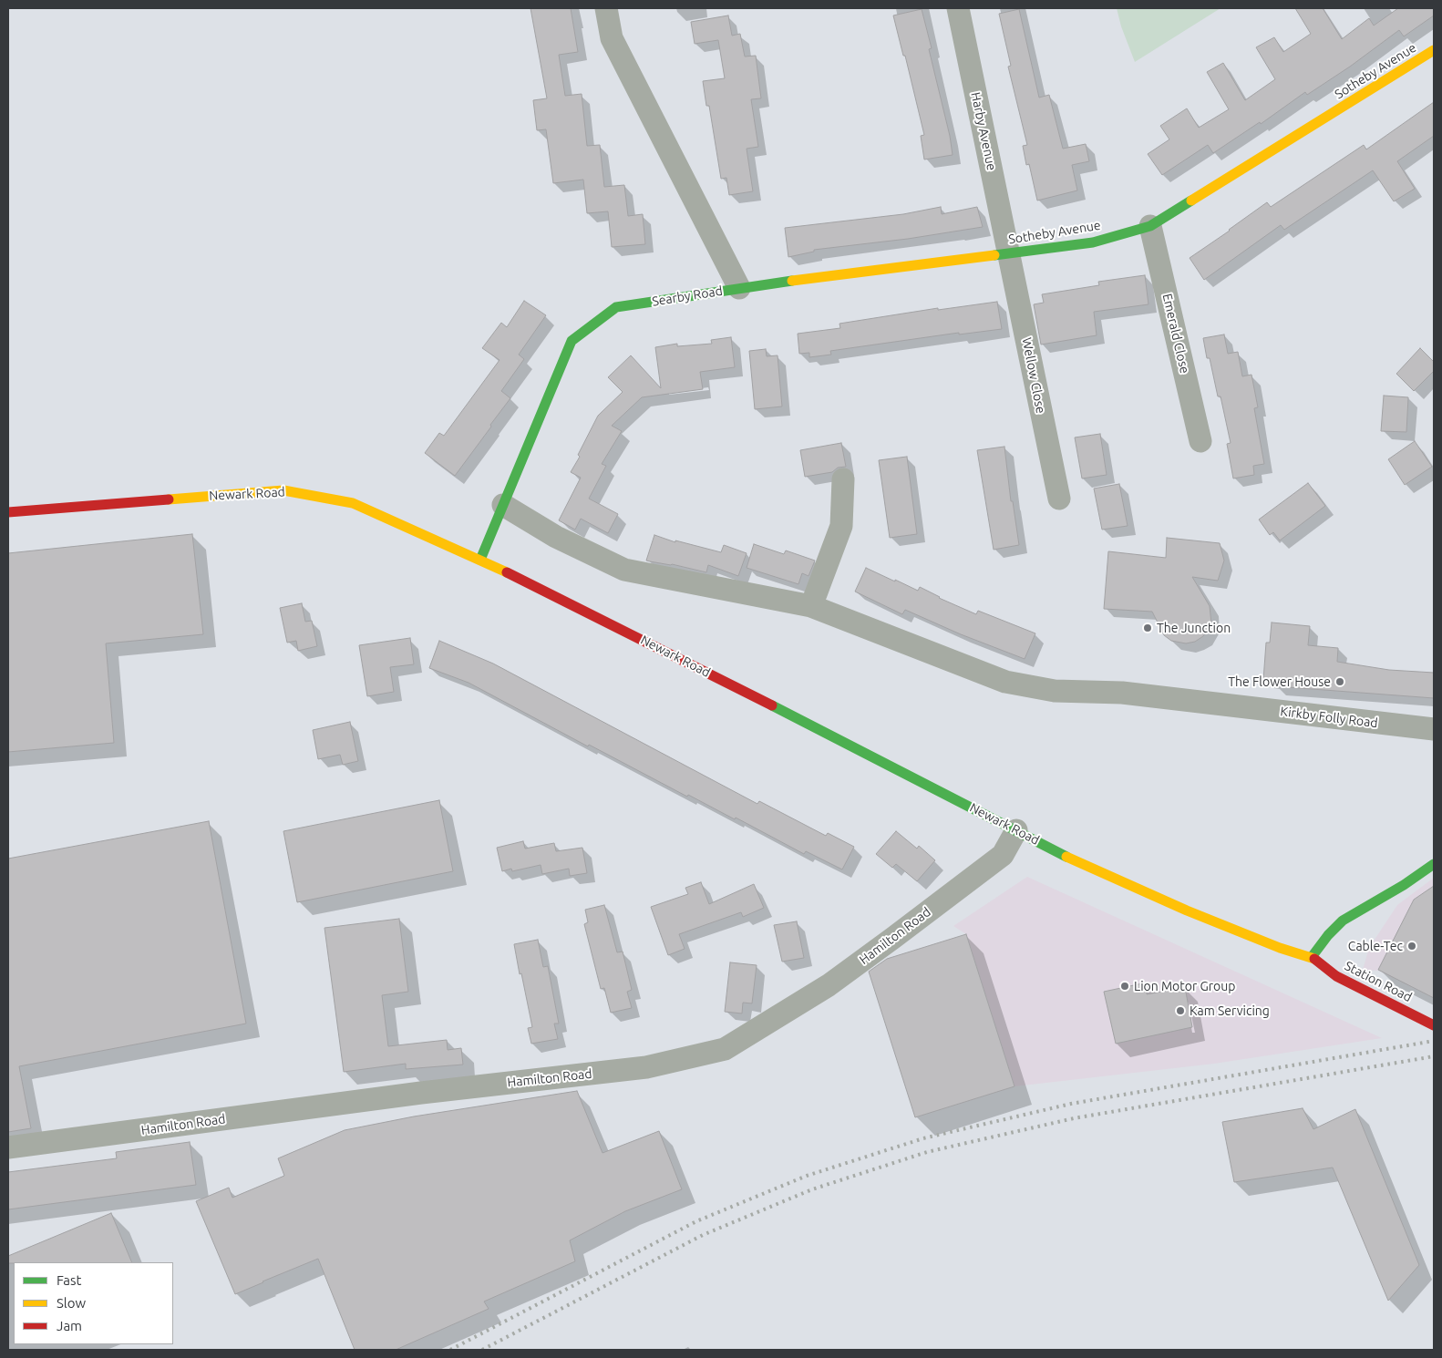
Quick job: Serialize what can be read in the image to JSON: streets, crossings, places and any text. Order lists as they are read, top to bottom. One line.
{"streets":{"main road":["Sotheby Avenue","Searby Road","Newark Road","Station Road"],"street":["Harby Avenue","Emerald Close","Wellow Close","Kirkby Folly Road","Hamilton Road"]},"crossings":[["Sotheby Avenue","Harby Avenue"],["Sotheby Avenue","Searby Road"],["Sotheby Avenue","Emerald Close"],["Sotheby Avenue","Wellow Close"],["Harby Avenue","Wellow Close"],["Searby Road","Newark Road"],["Newark Road","Hamilton Road"],["Newark Road","Station Road"]],"places":["The Junction","The Flower House","Cable-Tec","Lion Motor Group","Kam Servicing"],"legend":["Fast","Slow","Jam"]}
